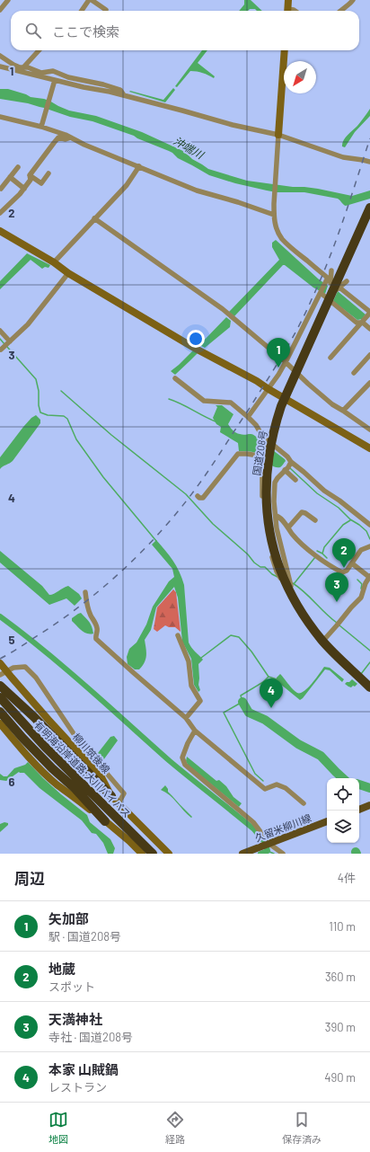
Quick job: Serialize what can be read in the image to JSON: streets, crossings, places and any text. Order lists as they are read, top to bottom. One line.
{"streets":{"highway":["国道208号","有明海沿岸道路;大川バイパス"],"main road":["久留米柳川線"],"street":["柳川筑後線"]},"water":["沖端川"],"north":"bottom left","page":{"search":"ここで検索","pins":["1","2","3","4"],"heading":["周辺","4件"],"list":[{"mark":"1","name":"矢加部","note":"駅 · 国道208号","value":"110 m"},{"mark":"2","name":"地蔵","note":"スポット","value":"360 m"},{"mark":"3","name":"天満神社","note":"寺社 · 国道208号","value":"390 m"},{"mark":"4","name":"本家 山賊鍋","note":"レストラン","value":"490 m"}],"nav":["地図","経路","保存済み"]},"grid":{"rows":["1","2","3","4","5","6"]}}
